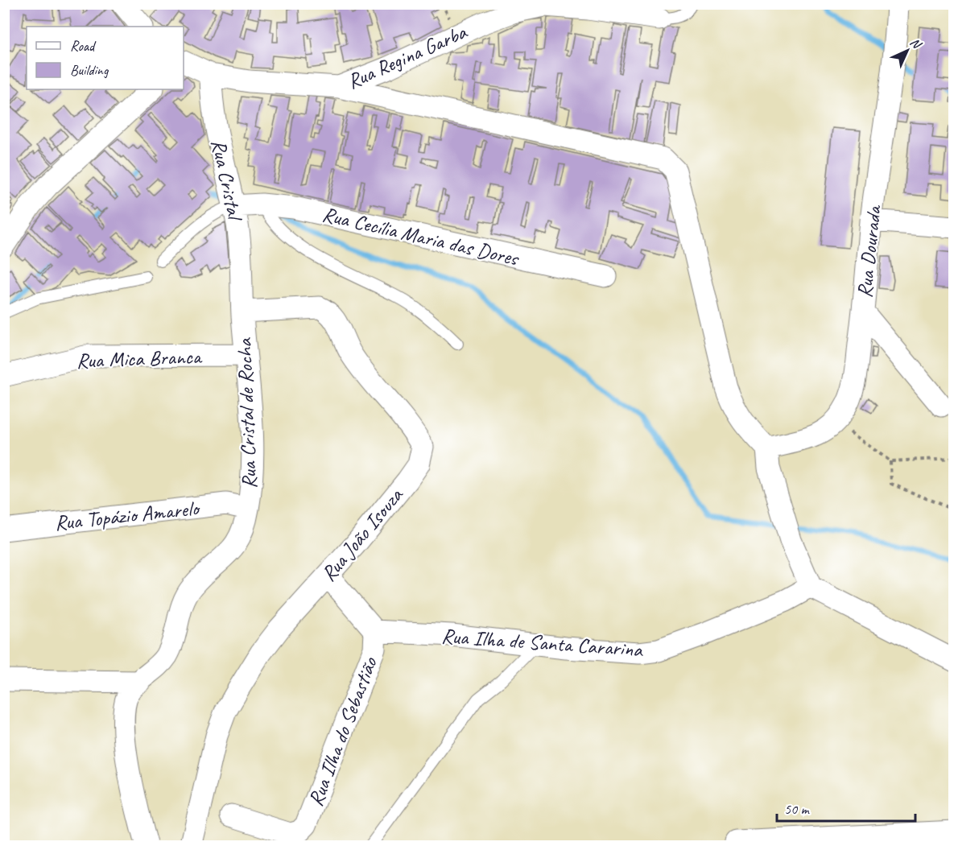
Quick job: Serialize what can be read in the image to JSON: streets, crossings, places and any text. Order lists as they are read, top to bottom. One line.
{"streets":{"street":["Rua Regina Garba","Rua Cristal","Rua Cecília Maria das Dores","Rua Dourada","Rua Mica Branca","Rua Cristal de Rocha","Rua Topázio Amarelo","Rua João Isouza","Rua Ilha de Santa Cararina","Rua Ilha do Sebastião"]},"crossings":[["Rua Regina Garba","Rua Cristal"],["Rua Cristal","Rua Cecília Maria das Dores"],["Rua Cristal","Rua Cristal de Rocha"],["Rua Mica Branca","Rua Cristal de Rocha"],["Rua Cristal de Rocha","Rua Topázio Amarelo"],["Rua Cristal de Rocha","Rua João Isouza"],["Rua João Isouza","Rua Ilha do Sebastião"],["Rua Ilha de Santa Cararina","Rua Ilha do Sebastião"]],"legend":["Road","Building"],"scale_bar":"50 m","north":"top right"}
